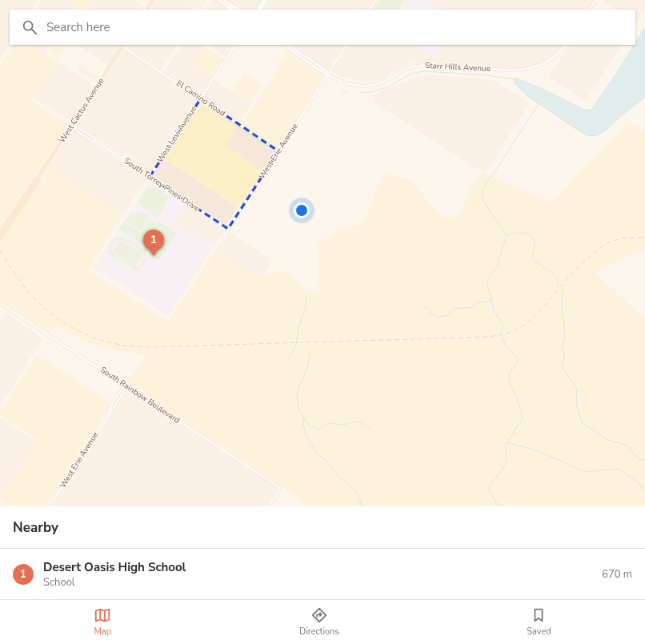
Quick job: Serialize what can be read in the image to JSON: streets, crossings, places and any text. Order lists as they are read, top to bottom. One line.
{"streets":{"main road":["West Cactus Avenue"],"street":["Starr Hills Avenue","El Camino Road","West Levi Avenue","West Erie Avenue","South Torrey Pines Drive","South Rainbow Boulevard"]},"crossings":[["Starr Hills Avenue","West Erie Avenue"],["El Camino Road","West Cactus Avenue"],["El Camino Road","West Levi Avenue"],["El Camino Road","West Erie Avenue"],["West Cactus Avenue","South Torrey Pines Drive"],["West Levi Avenue","South Torrey Pines Drive"],["West Erie Avenue","South Torrey Pines Drive"],["West Erie Avenue","South Rainbow Boulevard"]],"page":{"search":"Search here","pins":"1","heading":"Nearby","list":[{"mark":"1","name":"Desert Oasis High School","note":"School","value":"670 m"}],"nav":["Map","Directions","Saved"]}}
